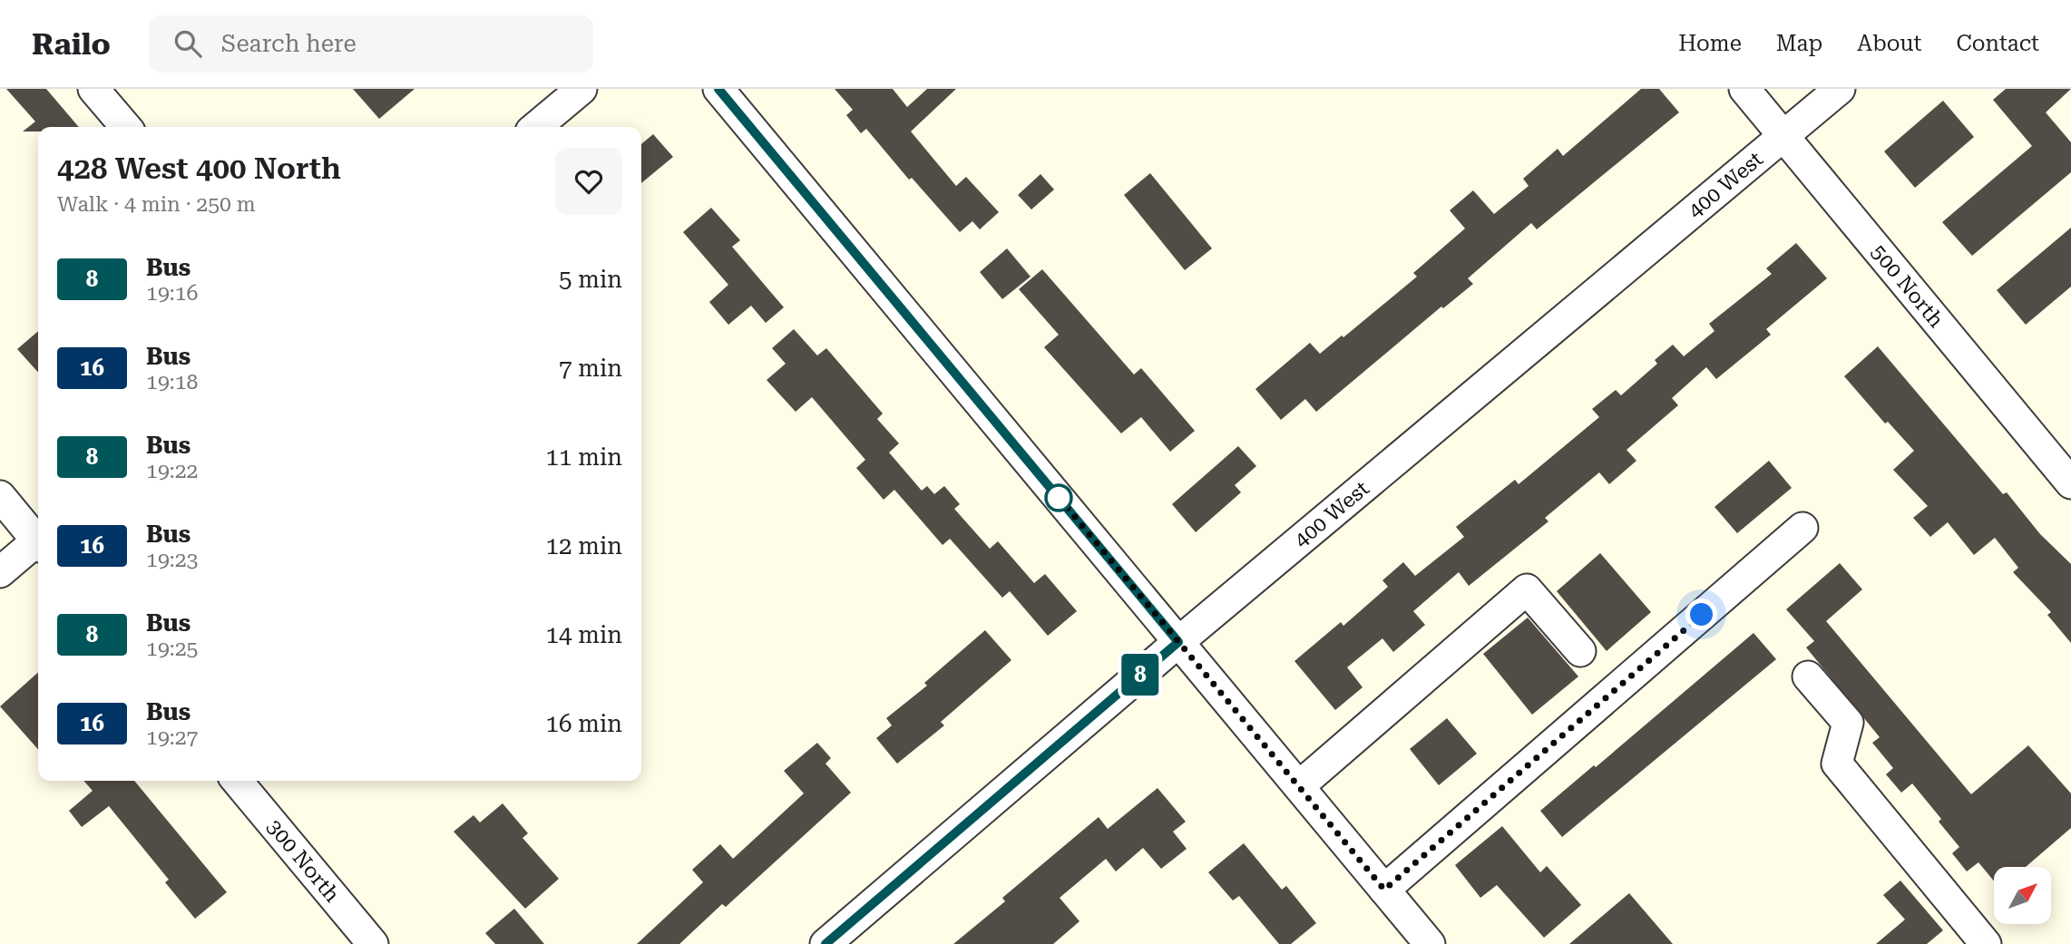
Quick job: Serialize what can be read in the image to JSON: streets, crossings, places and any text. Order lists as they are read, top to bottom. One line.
{"streets":{"street":["400 West","500 North","300 North"]},"crossings":[["400 West","500 North"]],"lines":["bus line 8"],"north":"top right","page":{"header":"Railo","search":"Search here","nav":["Home","Map","About","Contact"],"on_map":"8","heading":["428 West 400 North","Walk · 4 min · 250 m"],"list":[{"mark":"8","name":"Bus","note":"19:16","value":"5 min"},{"mark":"16","name":"Bus","note":"19:18","value":"7 min"},{"mark":"8","name":"Bus","note":"19:22","value":"11 min"},{"mark":"16","name":"Bus","note":"19:23","value":"12 min"},{"mark":"8","name":"Bus","note":"19:25","value":"14 min"},{"mark":"16","name":"Bus","note":"19:27","value":"16 min"}]}}
